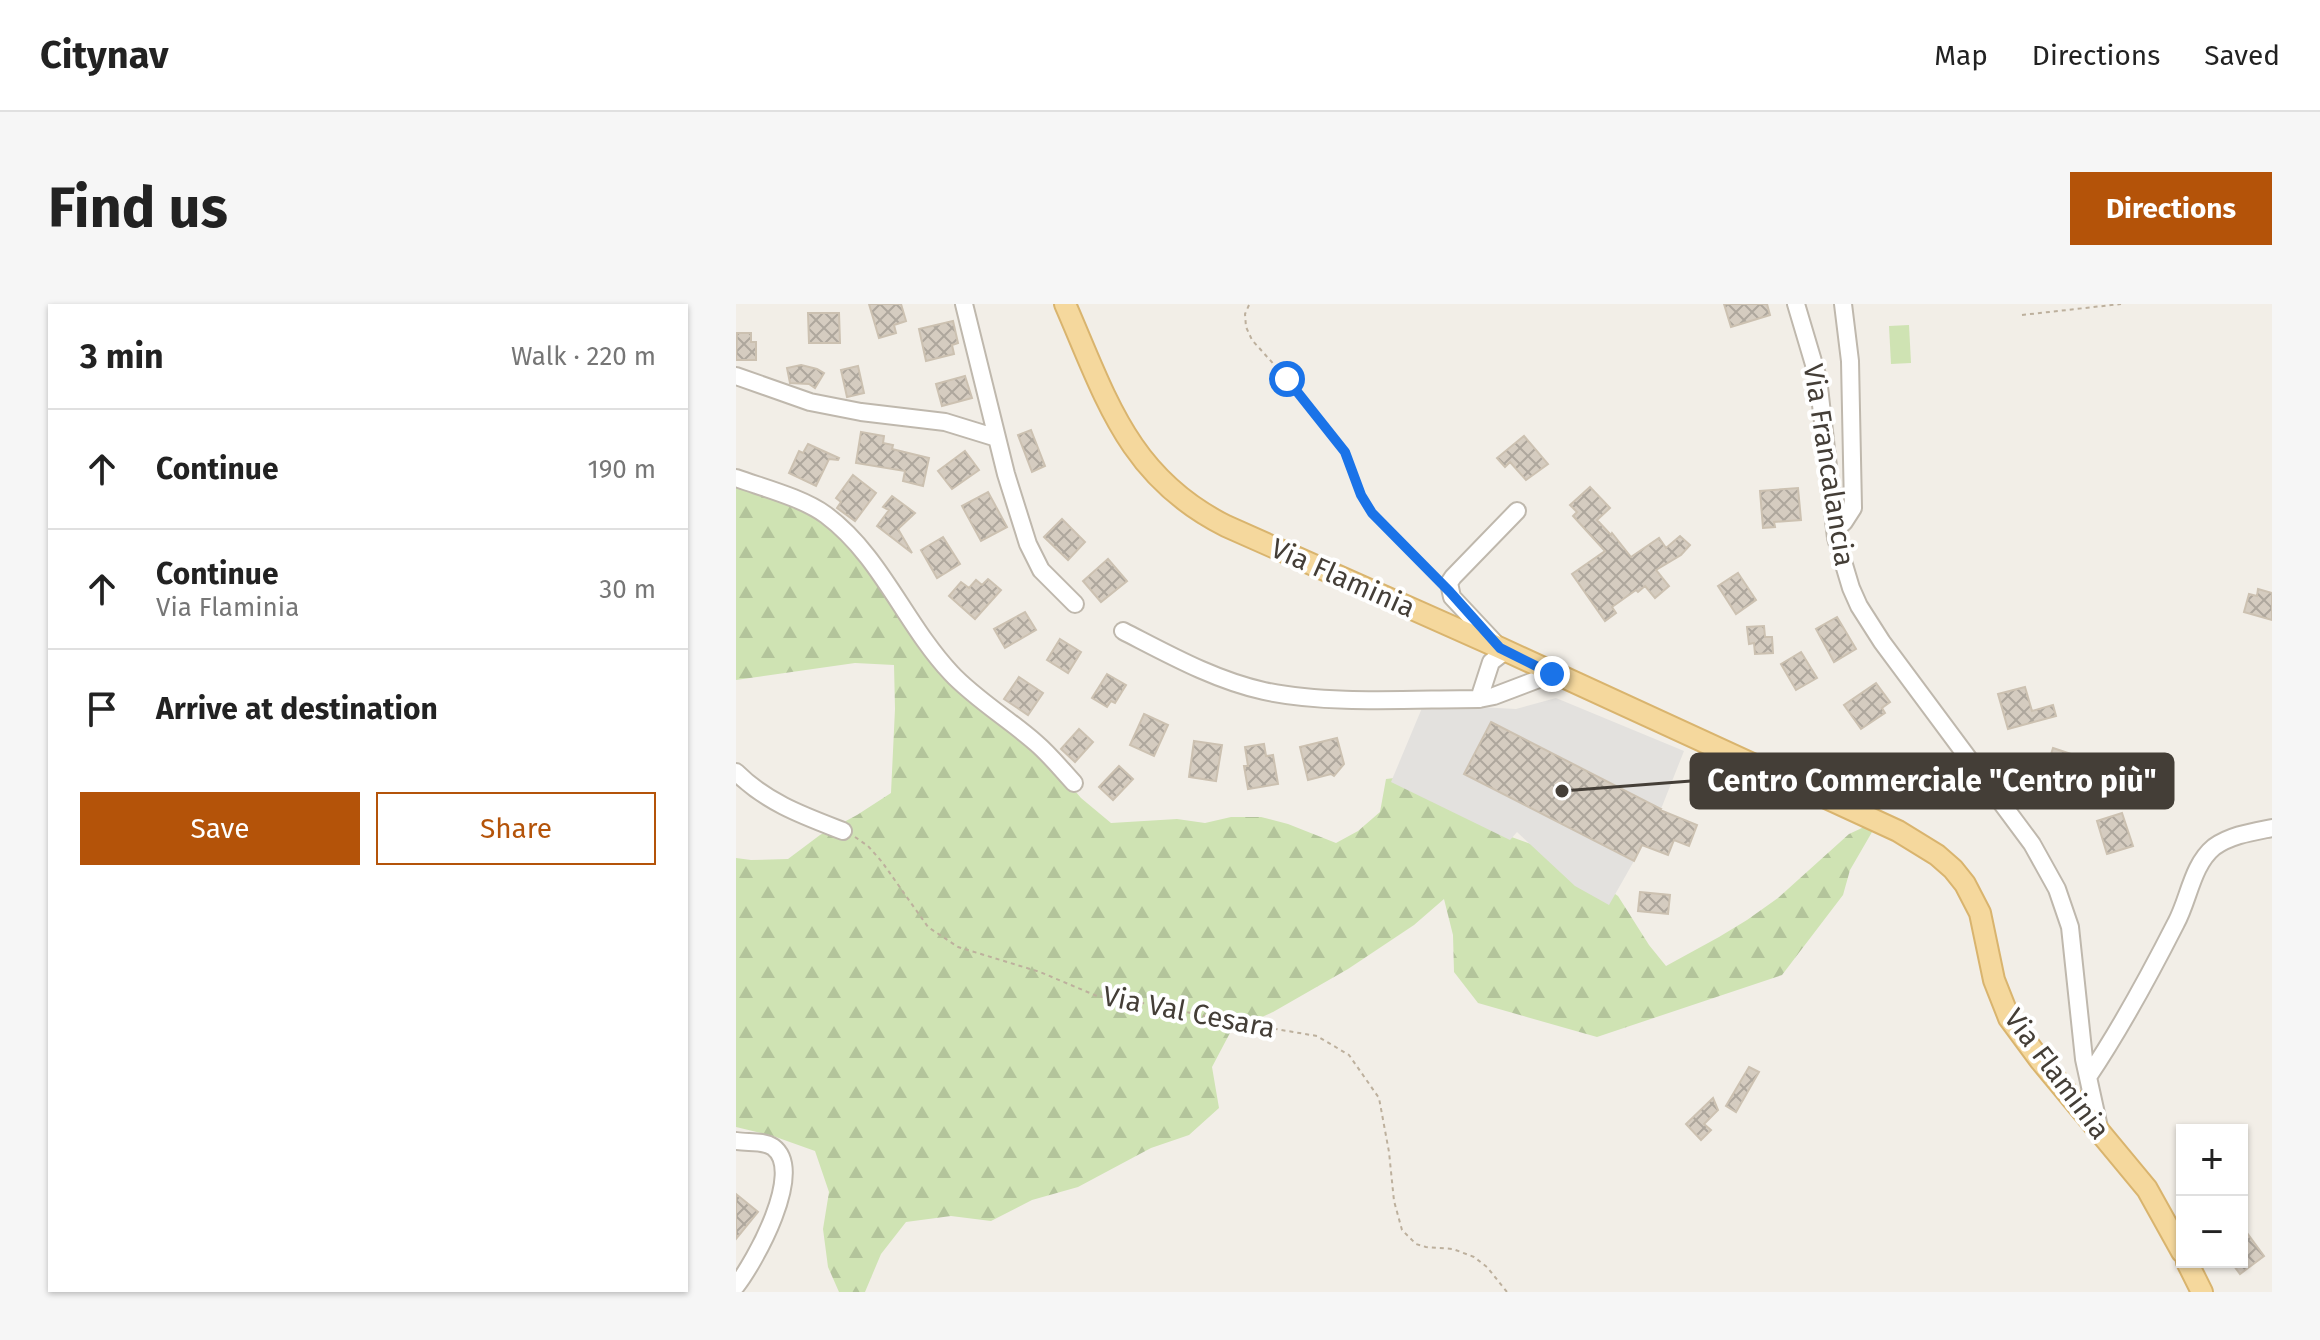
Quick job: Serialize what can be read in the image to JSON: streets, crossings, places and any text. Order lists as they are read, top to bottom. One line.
{"streets":{"main road":["Via Flaminia"],"street":["Via Francalancia"],"path":["Via Val Cesara"]},"crossings":[["Via Francalancia","Via Flaminia"]],"places":["Centro Commerciale \"Centro più\""],"page":{"header":"Citynav","nav":["Map","Directions","Saved"],"buttons":["Directions",["Save","Share"]],"title":"Find us","heading":["3 min","Walk · 220 m"],"list":[["Continue","190 m"],["Continue","Via Flaminia","30 m"],"Arrive at destination"],"map_buttons":["+","−"]}}
